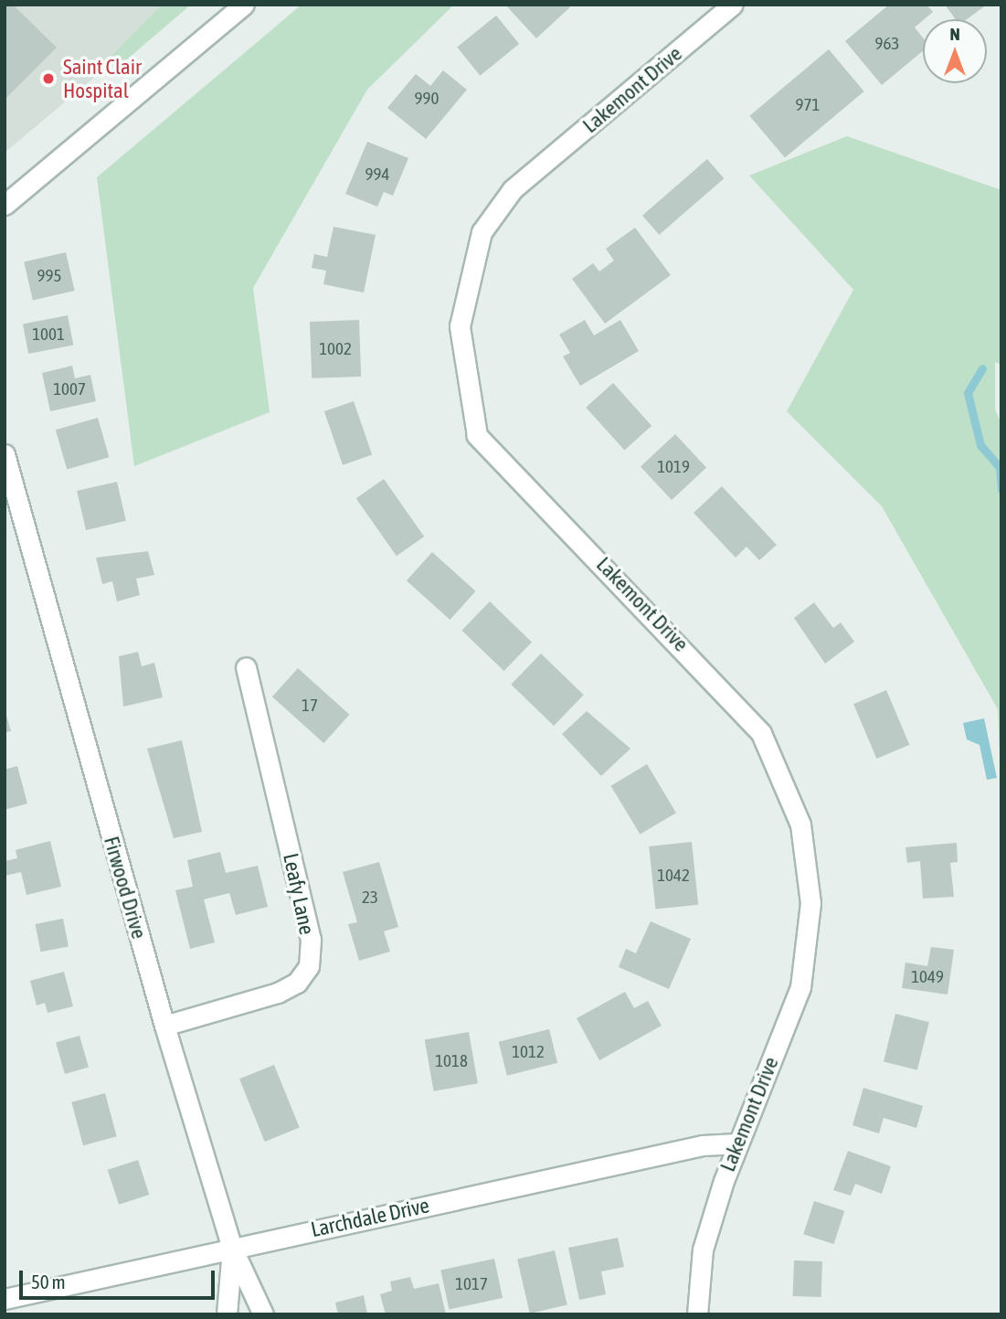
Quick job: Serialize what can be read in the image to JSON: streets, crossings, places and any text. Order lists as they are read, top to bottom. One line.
{"streets":{"street":["Lakemont Drive","Firwood Drive","Leafy Lane","Larchdale Drive"]},"crossings":[["Lakemont Drive","Larchdale Drive"],["Firwood Drive","Leafy Lane"],["Firwood Drive","Larchdale Drive"]],"places":["Saint Clair Hospital"],"house_numbers":["963","990","971","994","995","1001","1002","1007","1019","17","1042","23","1049","1012","1018","1017"],"scale_bar":"50 m","north":"top"}
